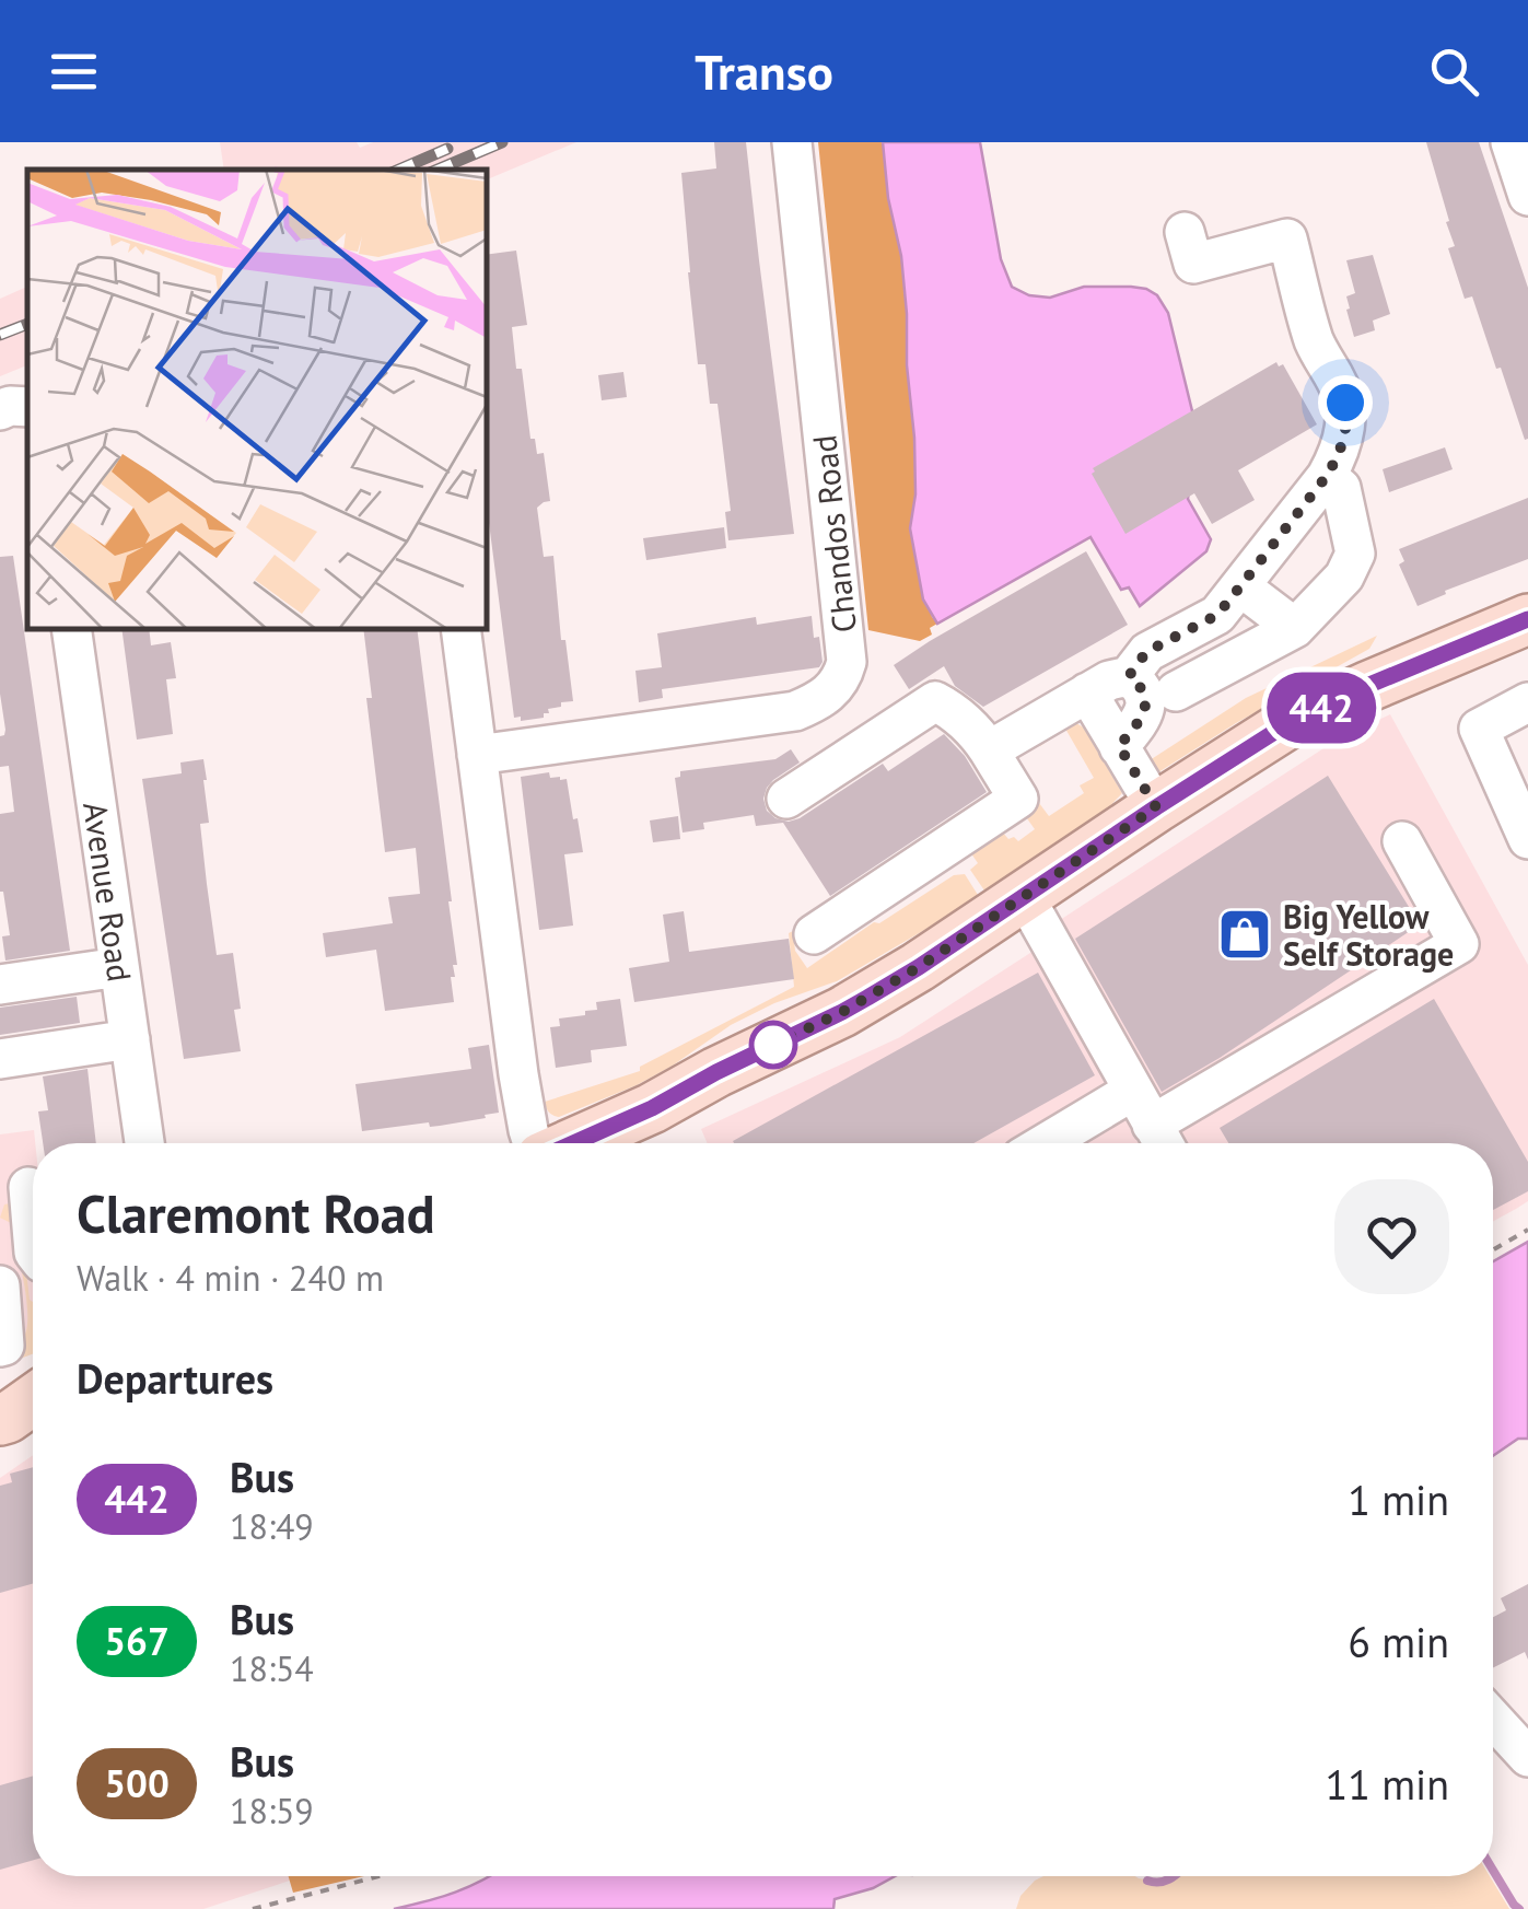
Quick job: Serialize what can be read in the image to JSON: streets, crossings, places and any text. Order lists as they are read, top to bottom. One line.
{"streets":{"street":["Chandos Road","Avenue Road"]},"places":{"shop":["Big Yellow Self Storage"]},"lines":["bus line 442"],"page":{"header":"Transo","on_map":"442","heading":[["Claremont Road","Walk · 4 min · 240 m"],"Departures"],"list":[{"mark":"442","name":"Bus","note":"18:49","value":"1 min"},{"mark":"567","name":"Bus","note":"18:54","value":"6 min"},{"mark":"500","name":"Bus","note":"18:59","value":"11 min"}]}}
